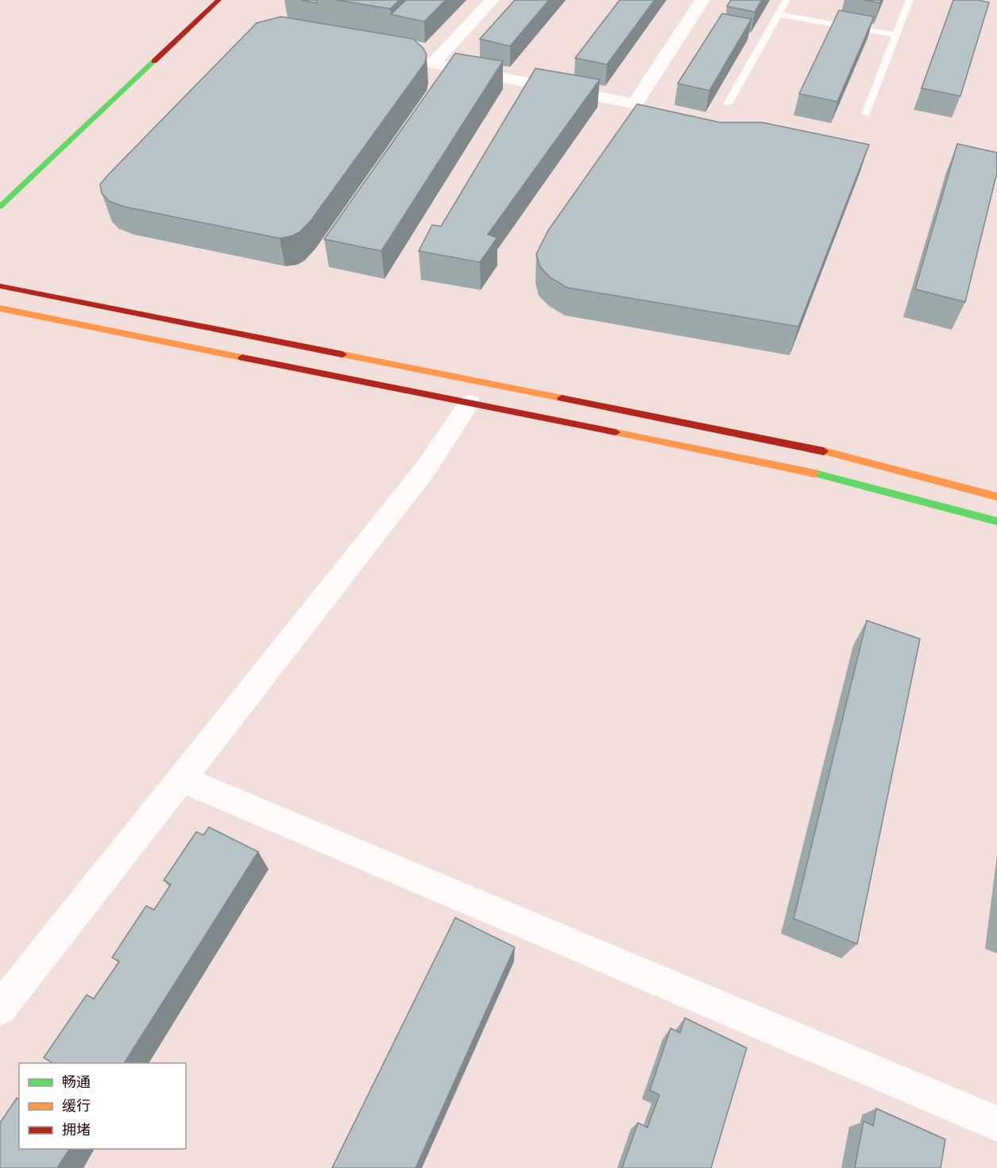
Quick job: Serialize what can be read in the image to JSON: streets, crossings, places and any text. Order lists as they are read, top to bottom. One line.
{"legend":["畅通","缓行","拥堵"]}
